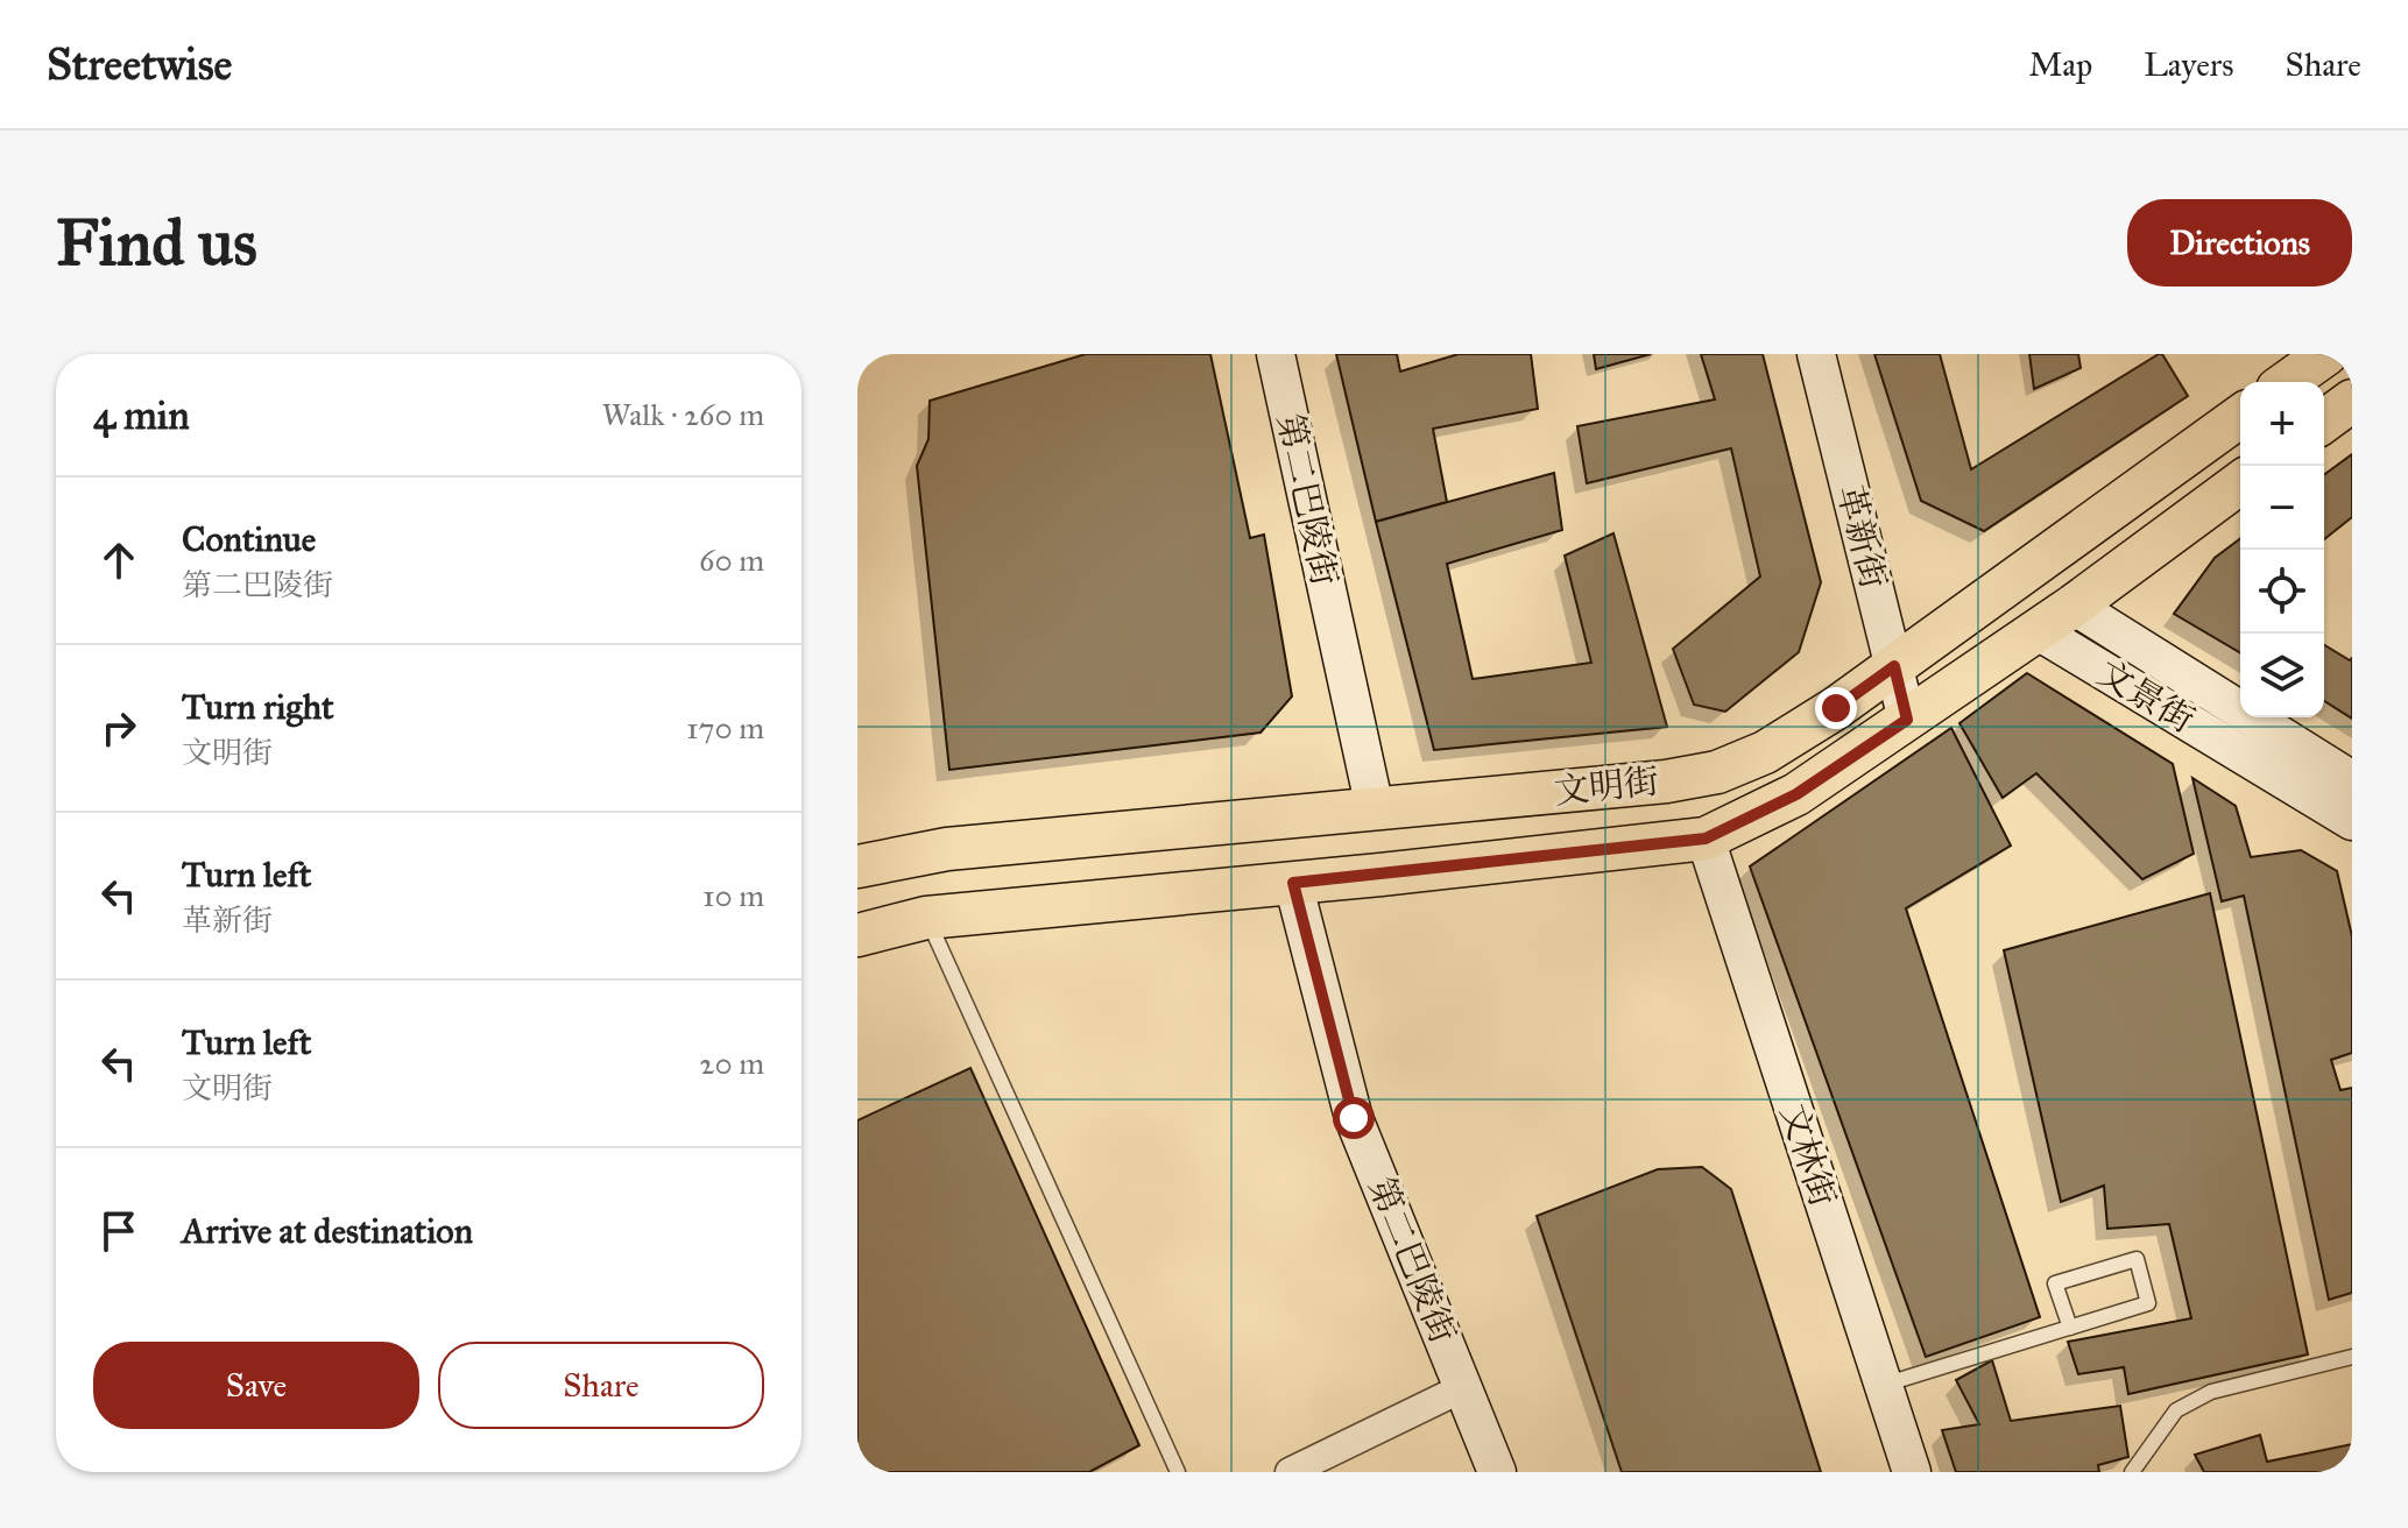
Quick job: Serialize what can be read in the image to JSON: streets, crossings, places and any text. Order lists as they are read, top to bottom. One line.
{"streets":{"main road":["文明街"],"street":["第二巴陵街","革新街","文景街","文林街"]},"crossings":[["第二巴陵街","文明街"],["革新街","文明街"],["文景街","文明街"],["文明街","文林街"]],"page":{"header":"Streetwise","nav":["Map","Layers","Share"],"buttons":["Directions",["Save","Share"]],"title":"Find us","heading":["4 min","Walk · 260 m"],"map_buttons":["+","−"],"list":[["Continue","第二巴陵街","60 m"],["Turn right","文明街","170 m"],["Turn left","革新街","10 m"],["Turn left","文明街","20 m"],"Arrive at destination"]}}
